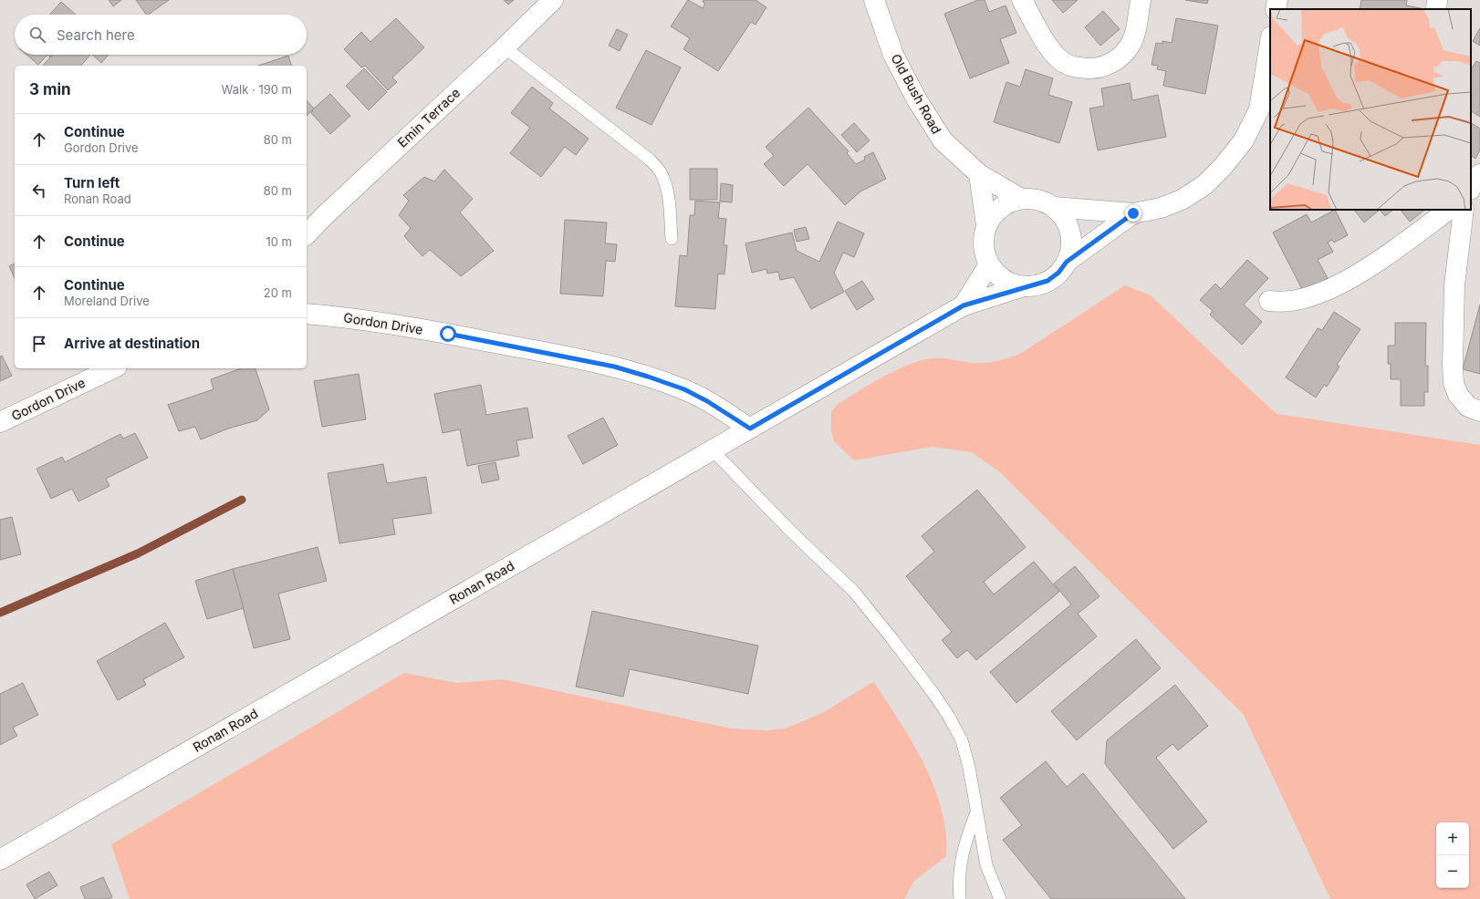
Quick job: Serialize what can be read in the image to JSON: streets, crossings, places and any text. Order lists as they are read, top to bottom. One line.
{"streets":{"street":["Old Bush Road","Emin Terrace","Gordon Drive","Ronan Road"]},"crossings":[["Old Bush Road","Ronan Road"],["Gordon Drive","Ronan Road"]],"page":{"search":"Search here","heading":["3 min","Walk · 190 m"],"list":[["Continue","Gordon Drive","80 m"],["Turn left","Ronan Road","80 m"],["Continue","10 m"],["Continue","Moreland Drive","20 m"],"Arrive at destination"],"map_buttons":["+","−"]}}
